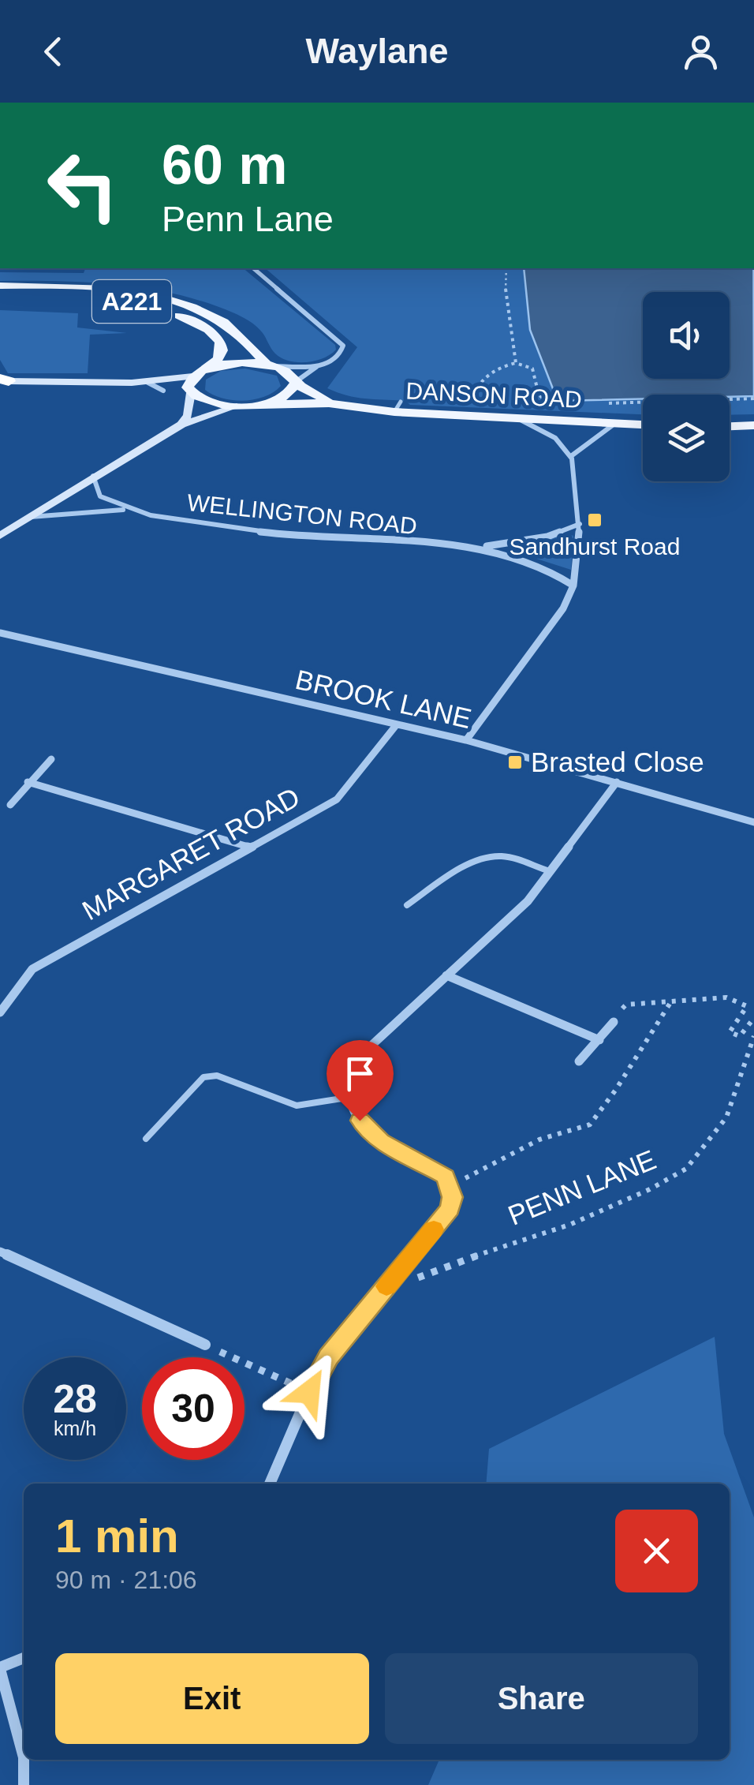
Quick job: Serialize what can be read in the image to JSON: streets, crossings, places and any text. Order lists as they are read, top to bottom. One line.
{"streets":{"main road":["A221","DANSON ROAD"],"street":["WELLINGTON ROAD","BROOK LANE","MARGARET ROAD"],"path":["PENN LANE"]},"crossings":[["A221","DANSON ROAD"],["BROOK LANE","MARGARET ROAD"]],"places":{"transit":["Sandhurst Road","Brasted Close"]},"page":{"header":"Waylane","turn":["60 m","Penn Lane"],"speed":"28 km/h","limit":"30","heading":["1 min","90 m · 21:06"],"buttons":["Exit","Share"]}}
